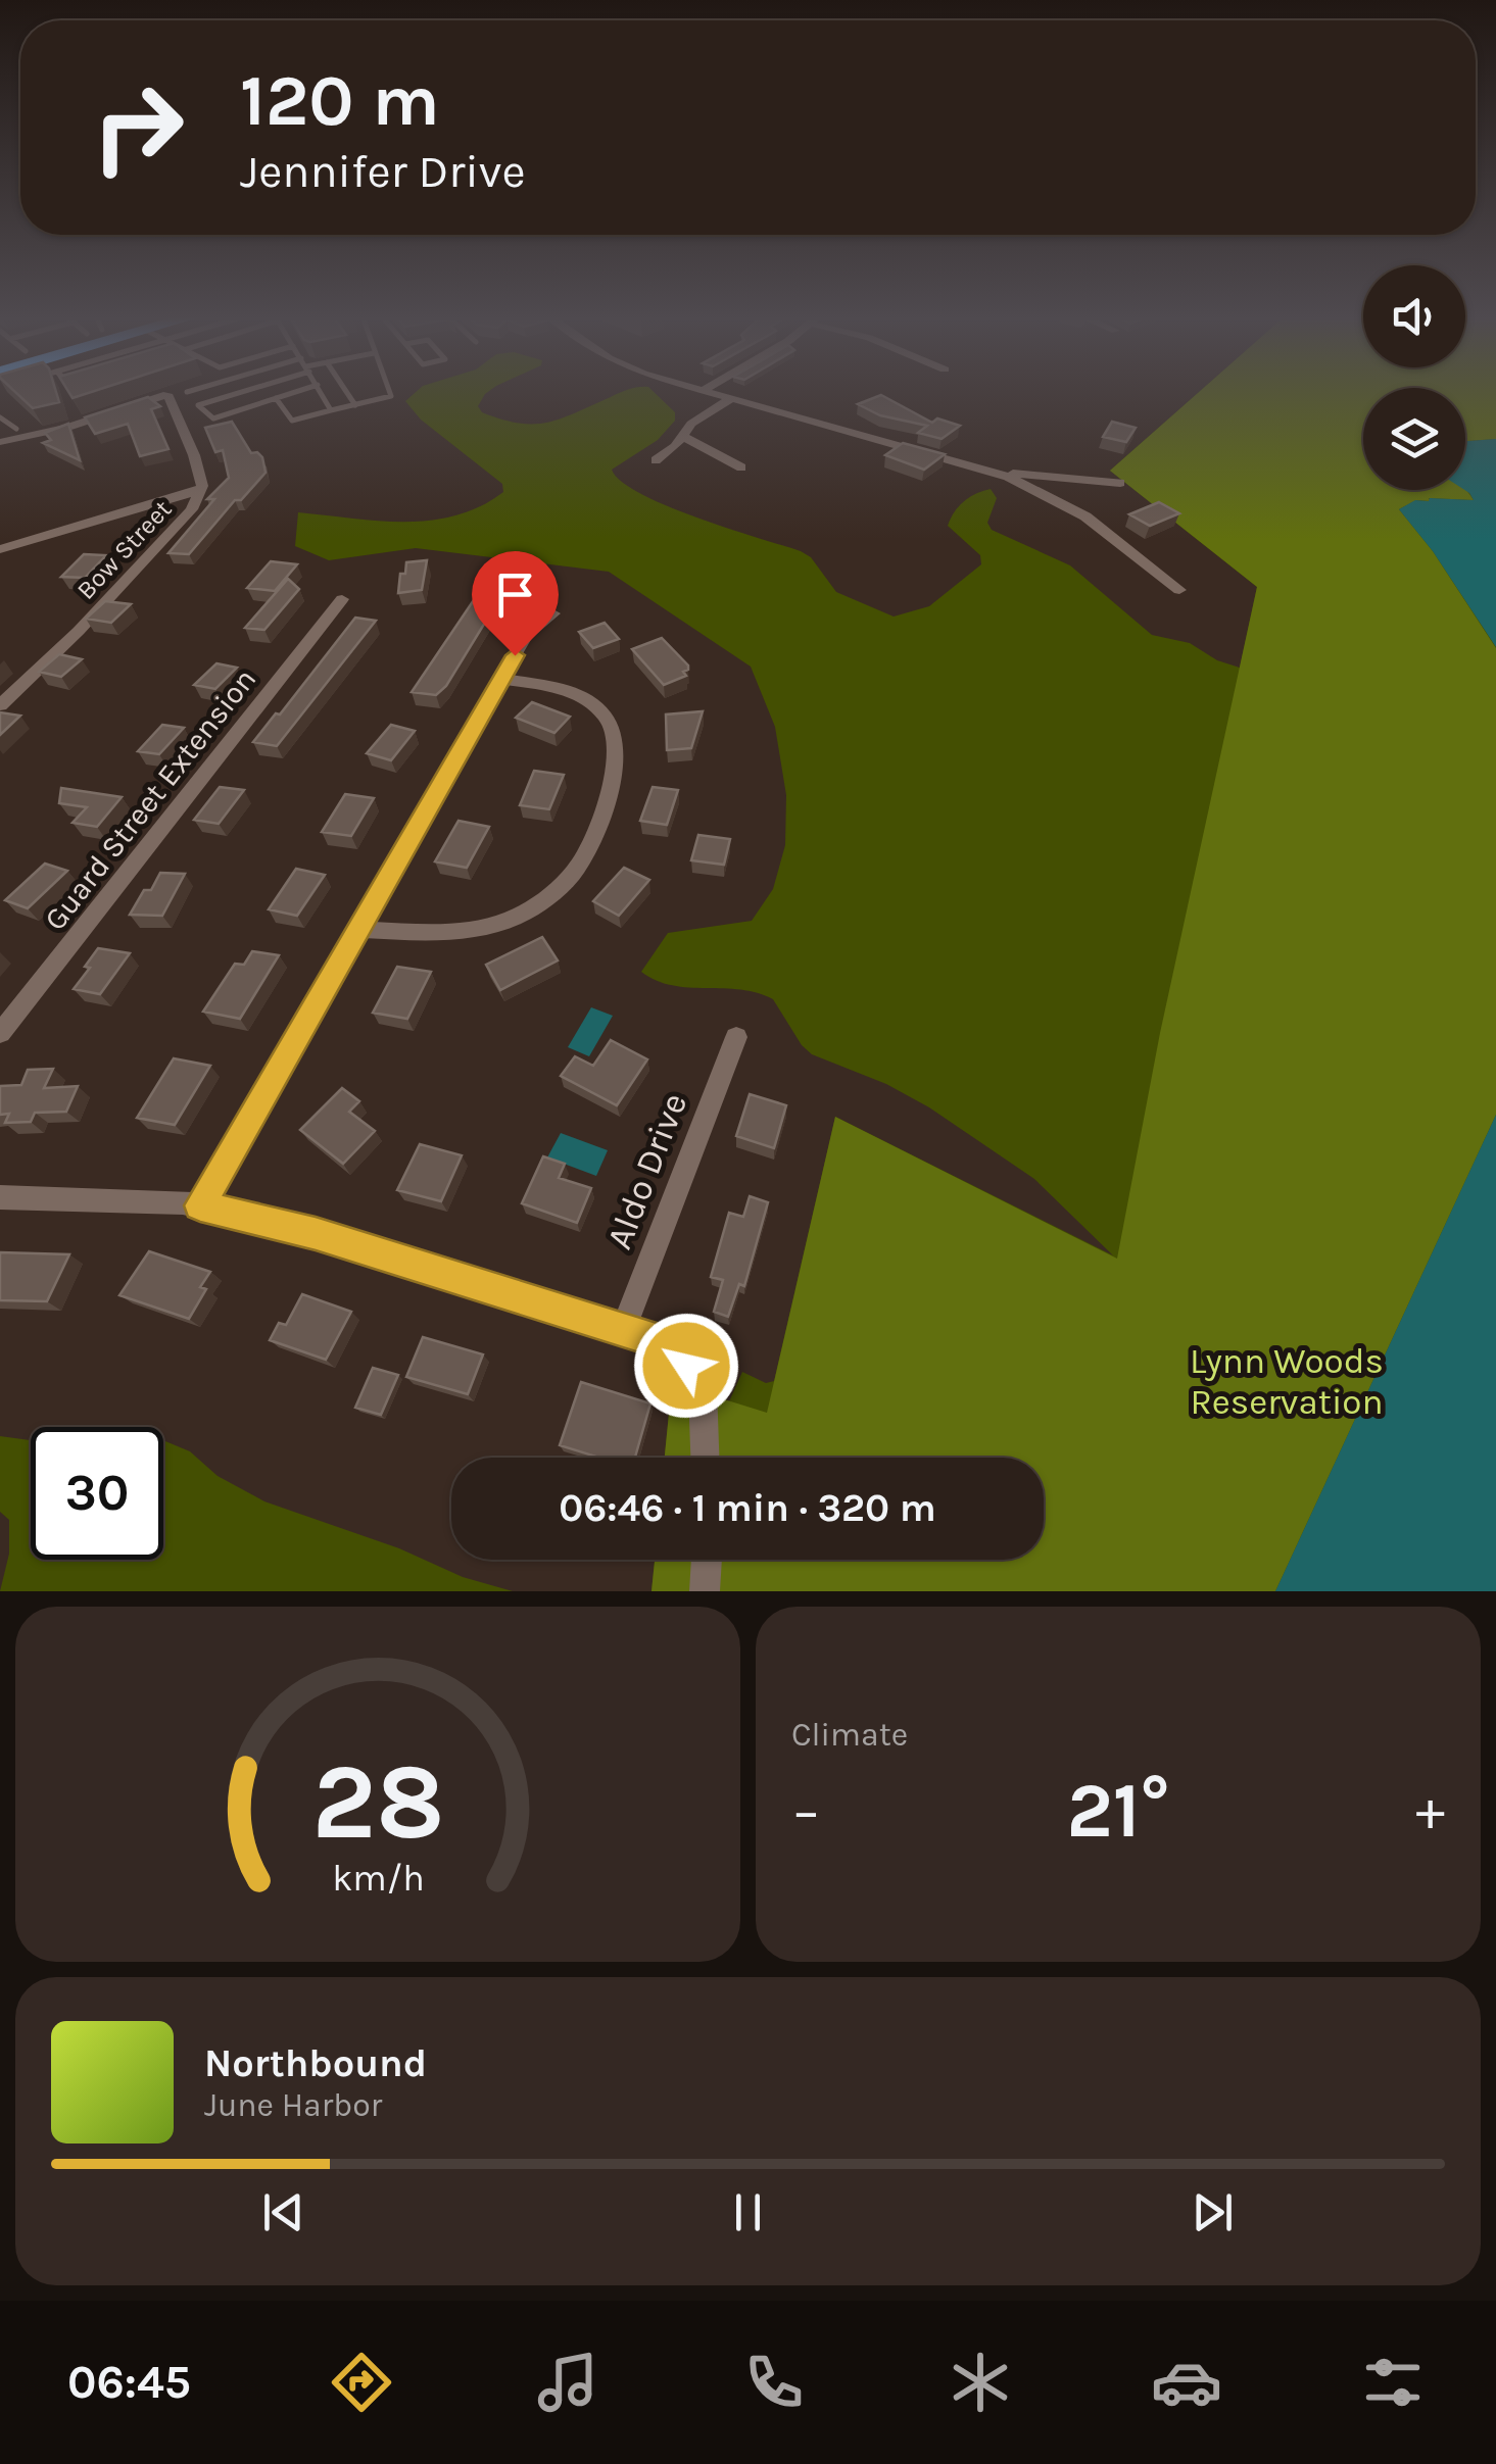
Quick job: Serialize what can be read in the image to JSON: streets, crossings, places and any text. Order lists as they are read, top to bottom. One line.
{"streets":{"street":["Bow Street","Guard Street Extension","Aldo Drive"]},"parks":["Lynn Woods Reservation"],"page":{"turn":["120 m","Jennifer Drive"],"limit":"30","trip":"06:46 · 1 min · 320 m","tile":"Climate","heat":["−","21°","+"],"song":["Northbound","June Harbor"],"tabs":"06:45","gauge":["28","km/h"]}}
